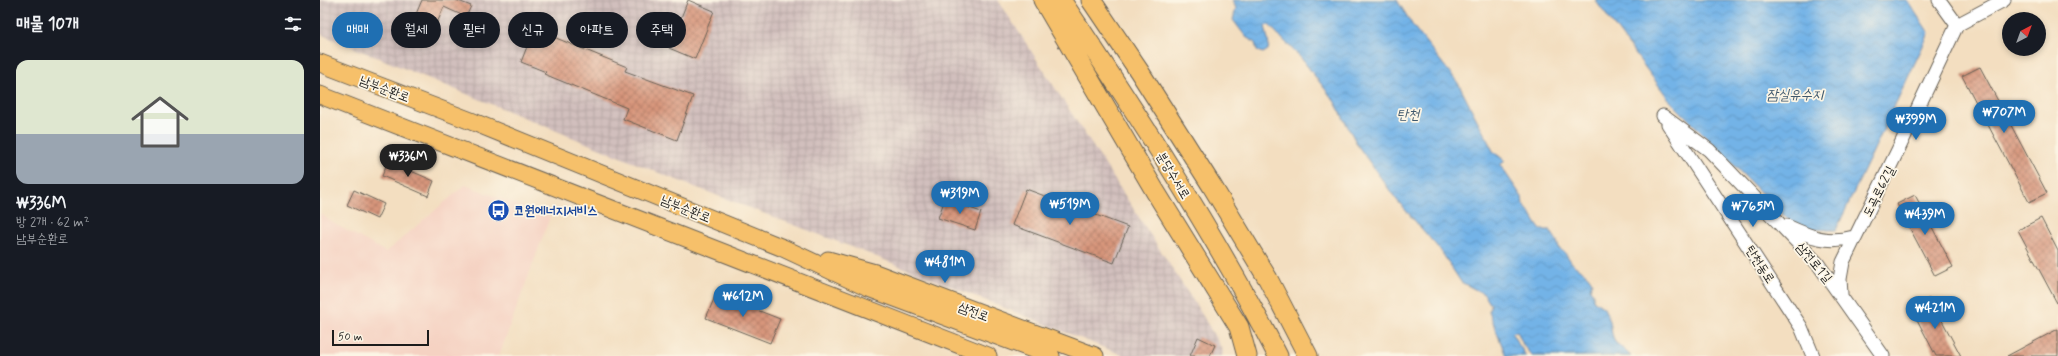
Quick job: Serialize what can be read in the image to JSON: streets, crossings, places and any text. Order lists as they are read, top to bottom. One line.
{"streets":{"highway":["분당수서로"],"main road":["남부순환로","삼전로"],"street":["도곡로62길","삼전로1길","탄천동로"]},"crossings":[["남부순환로","삼전로"],["도곡로62길","삼전로1길"],["삼전로1길","탄천동로"]],"water":["잠실유수지","탄천"],"places":{"bus stop":["코원에너지서비스"]},"scale_bar":"50 m","north":"top right","page":{"heading":"매물 10개","chip":["매매","월세","필터","신규","아파트","주택"],"list":[{"name":"₩336M","note":"방 2개 · 62 m² · 남부순환로"}],"price":["₩707M","₩399M","₩336M","₩319M","₩519M","₩765M","₩439M","₩481M","₩612M","₩421M"],"scale":"50 m"}}
